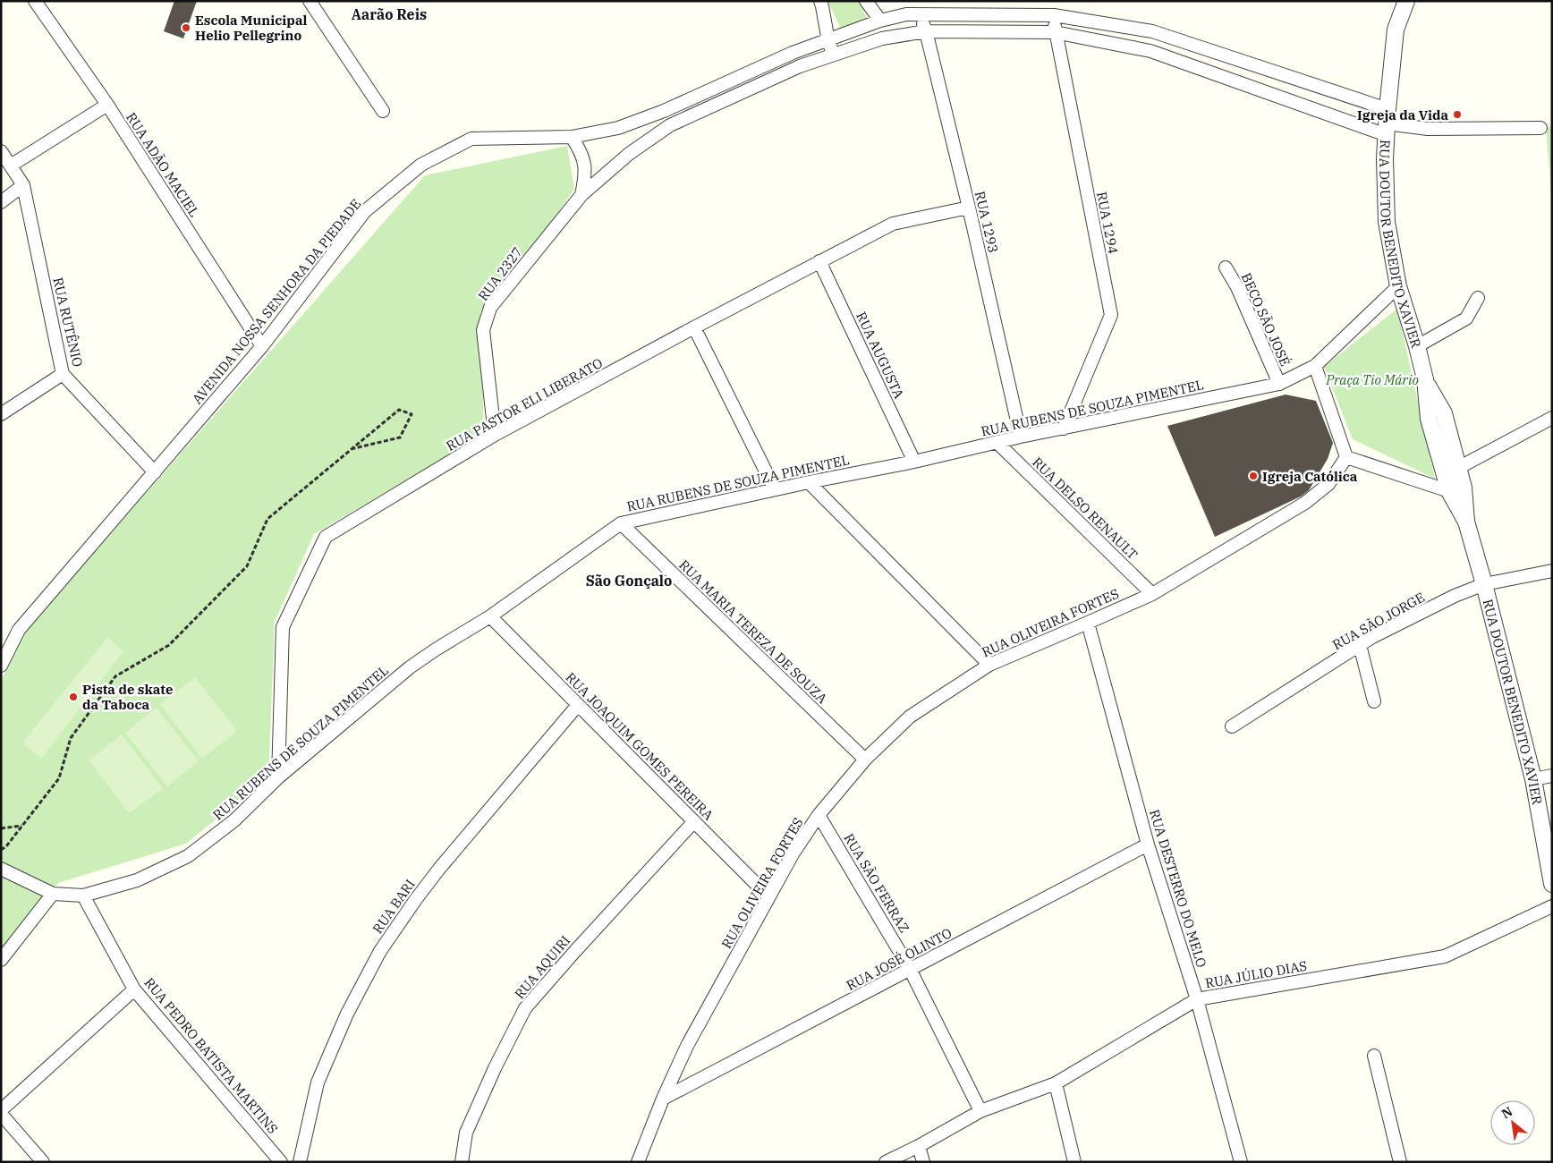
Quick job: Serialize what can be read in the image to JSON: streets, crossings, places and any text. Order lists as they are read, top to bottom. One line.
{"streets":{"street":["RUA ADÃO MACIEL","RUA 1293","RUA 1294","RUA DOUTOR BENEDITO XAVIER","RUA 2327","AVENIDA NOSSA SENHORA DA PIEDADE","BECO SÃO JOSÉ","RUA RUTÊNIO","RUA AUGUSTA","RUA PASTOR ELI LIBERATO","RUA RUBENS DE SOUZA PIMENTEL","RUA DELSO RENAULT","RUA SÃO JORGE","RUA OLIVEIRA FORTES","RUA MARIA TEREZA DE SOUZA","RUA JOAQUIM GOMES PEREIRA","RUA SÃO FERRAZ","RUA DESTERRO DO MELO","RUA BARI","RUA JOSÉ OLINTO","RUA AQUIRI","RUA JÚLIO DIAS","RUA PEDRO BATISTA MARTINS"]},"crossings":[["RUA ADÃO MACIEL","AVENIDA NOSSA SENHORA DA PIEDADE"],["RUA 1293","AVENIDA NOSSA SENHORA DA PIEDADE"],["RUA 1293","RUA PASTOR ELI LIBERATO"],["RUA 1293","RUA RUBENS DE SOUZA PIMENTEL"],["RUA 1294","AVENIDA NOSSA SENHORA DA PIEDADE"],["RUA 1294","RUA RUBENS DE SOUZA PIMENTEL"],["RUA DOUTOR BENEDITO XAVIER","AVENIDA NOSSA SENHORA DA PIEDADE"],["RUA DOUTOR BENEDITO XAVIER","RUA RUBENS DE SOUZA PIMENTEL"],["RUA DOUTOR BENEDITO XAVIER","RUA SÃO JORGE"],["RUA 2327","AVENIDA NOSSA SENHORA DA PIEDADE"],["RUA 2327","RUA PASTOR ELI LIBERATO"],["AVENIDA NOSSA SENHORA DA PIEDADE","RUA RUTÊNIO"],["BECO SÃO JOSÉ","RUA RUBENS DE SOUZA PIMENTEL"],["RUA AUGUSTA","RUA PASTOR ELI LIBERATO"],["RUA AUGUSTA","RUA RUBENS DE SOUZA PIMENTEL"],["RUA PASTOR ELI LIBERATO","RUA RUBENS DE SOUZA PIMENTEL"],["RUA RUBENS DE SOUZA PIMENTEL","RUA DELSO RENAULT"],["RUA RUBENS DE SOUZA PIMENTEL","RUA MARIA TEREZA DE SOUZA"],["RUA RUBENS DE SOUZA PIMENTEL","RUA JOAQUIM GOMES PEREIRA"],["RUA RUBENS DE SOUZA PIMENTEL","RUA PEDRO BATISTA MARTINS"],["RUA DELSO RENAULT","RUA OLIVEIRA FORTES"],["RUA OLIVEIRA FORTES","RUA MARIA TEREZA DE SOUZA"],["RUA OLIVEIRA FORTES","RUA JOAQUIM GOMES PEREIRA"],["RUA OLIVEIRA FORTES","RUA SÃO FERRAZ"],["RUA OLIVEIRA FORTES","RUA DESTERRO DO MELO"],["RUA OLIVEIRA FORTES","RUA JOSÉ OLINTO"],["RUA JOAQUIM GOMES PEREIRA","RUA BARI"],["RUA JOAQUIM GOMES PEREIRA","RUA AQUIRI"],["RUA SÃO FERRAZ","RUA JOSÉ OLINTO"],["RUA SÃO FERRAZ","RUA JÚLIO DIAS"],["RUA DESTERRO DO MELO","RUA JOSÉ OLINTO"],["RUA DESTERRO DO MELO","RUA JÚLIO DIAS"]],"districts":["Aarão Reis","São Gonçalo"],"parks":["Praça Tio Mário"],"places":["Escola Municipal Helio Pellegrino","Igreja da Vida","Igreja Católica","Pista de skate da Taboca"],"north":"top left"}
